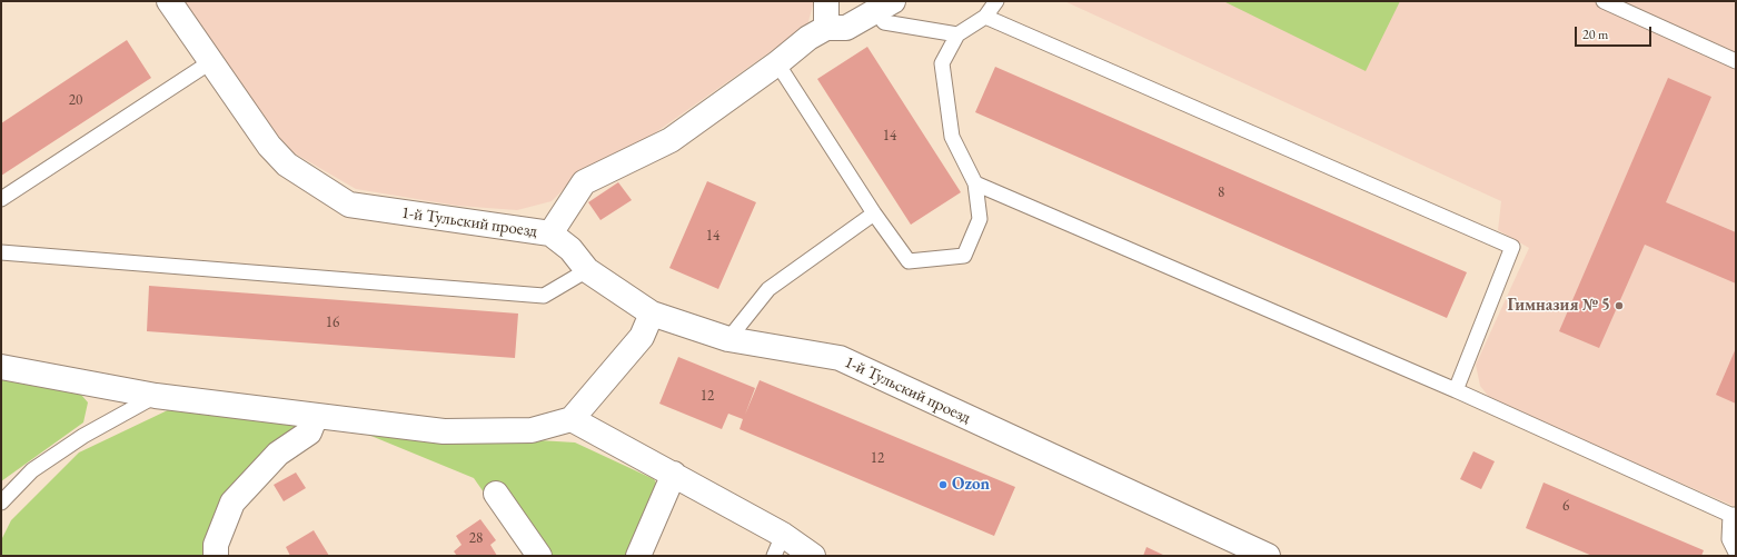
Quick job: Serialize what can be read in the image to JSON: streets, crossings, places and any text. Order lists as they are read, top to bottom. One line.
{"streets":{"street":["1-й Тульский проезд"]},"places":["Гимназия № 5","Ozon"],"house_numbers":["20","14","8","14","16","12","12","6","28"],"scale_bar":"20 m"}
